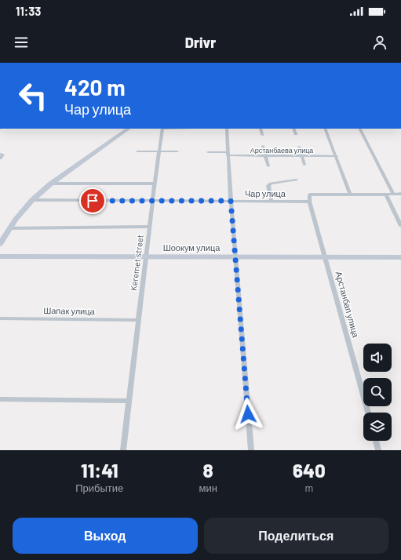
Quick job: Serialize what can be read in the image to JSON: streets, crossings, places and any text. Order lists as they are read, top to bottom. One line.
{"streets":{"street":["Арстанбаева улица","Чар улица","Шоокум улица","Keremet street","Арстанбап улица","Шапак улица"]},"crossings":[["Чар улица","Keremet street"],["Чар улица","Арстанбап улица"],["Шоокум улица","Keremet street"],["Шоокум улица","Арстанбап улица"],["Keremet street","Шапак улица"]],"page":{"status":"11:33","header":"Drivr","turn":["420 m","Чар улица"],"eta":["11:41","Прибытие","8","мин","640","m"],"buttons":["Выход","Поделиться"]}}
